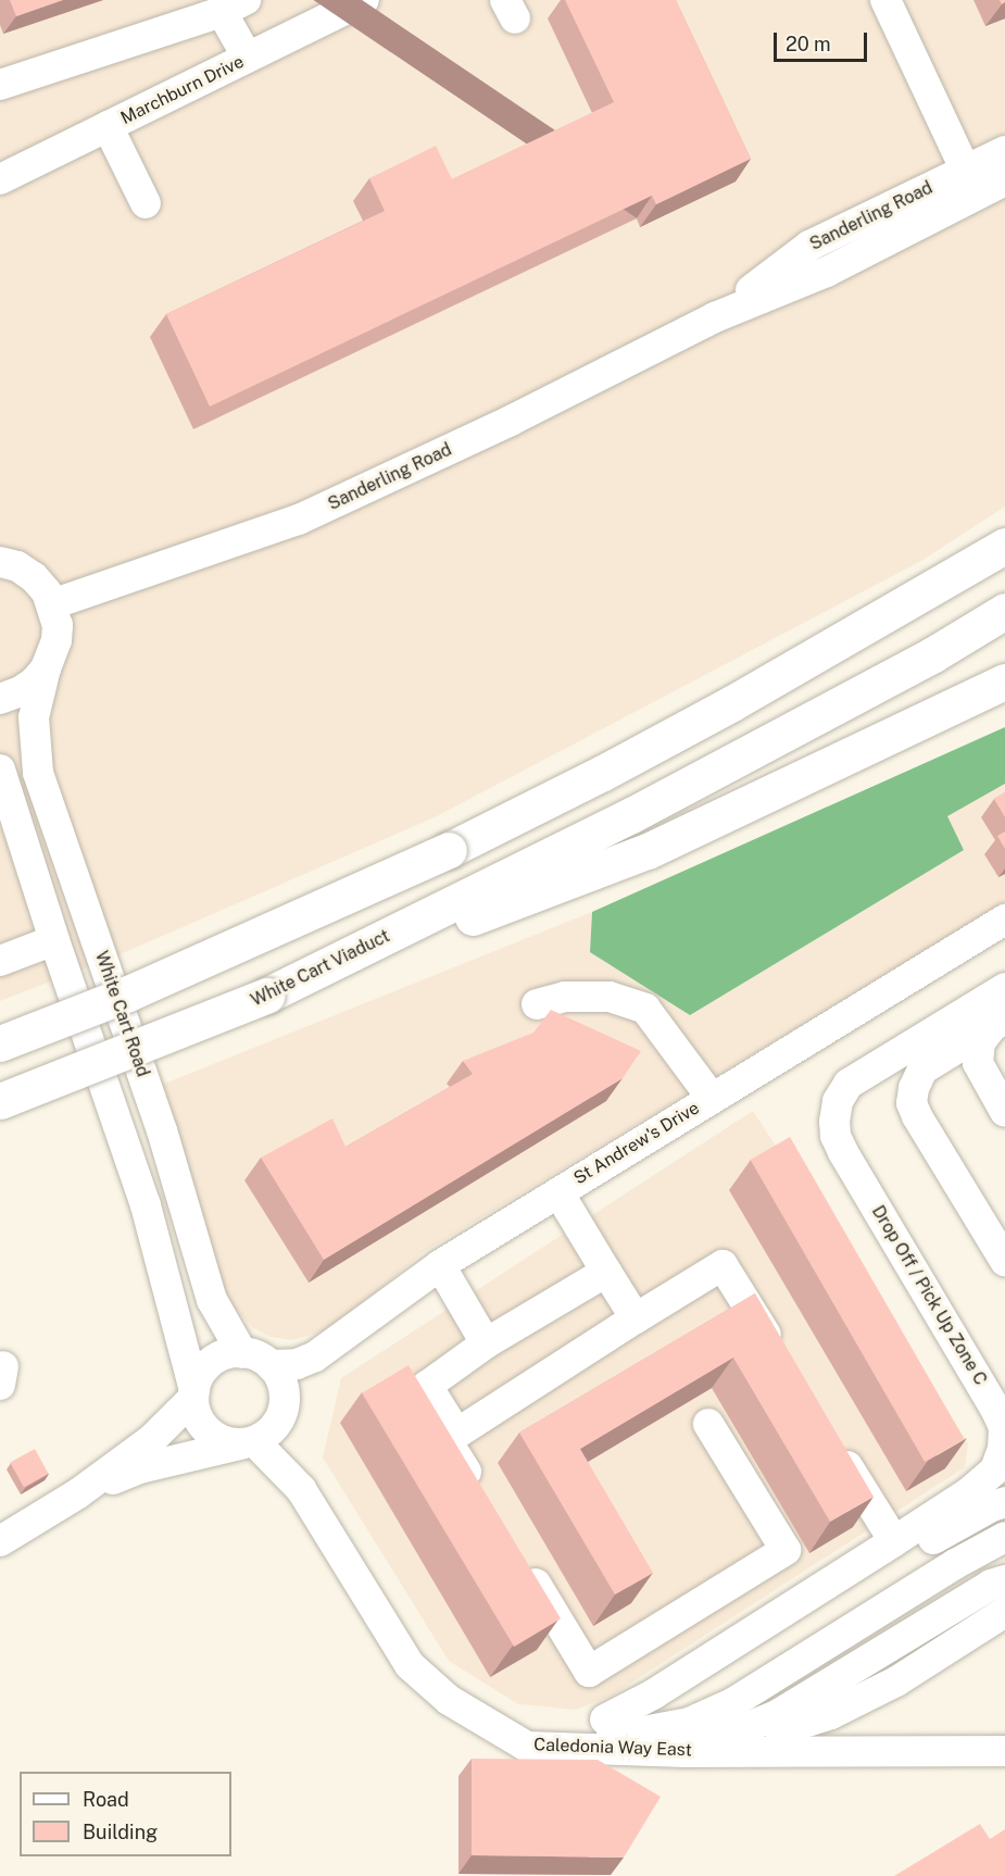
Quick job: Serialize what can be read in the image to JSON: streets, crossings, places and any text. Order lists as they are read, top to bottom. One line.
{"streets":{"highway":["White Cart Viaduct"],"street":["Marchburn Drive","Sanderling Road","White Cart Road","St Andrew's Drive","Drop Off / Pick Up Zone C","Caledonia Way East"]},"crossings":[["Sanderling Road","White Cart Road"],["White Cart Road","St Andrew's Drive"],["White Cart Road","Caledonia Way East"],["St Andrew's Drive","Caledonia Way East"]],"legend":["Road","Building"],"scale_bar":"20 m"}
